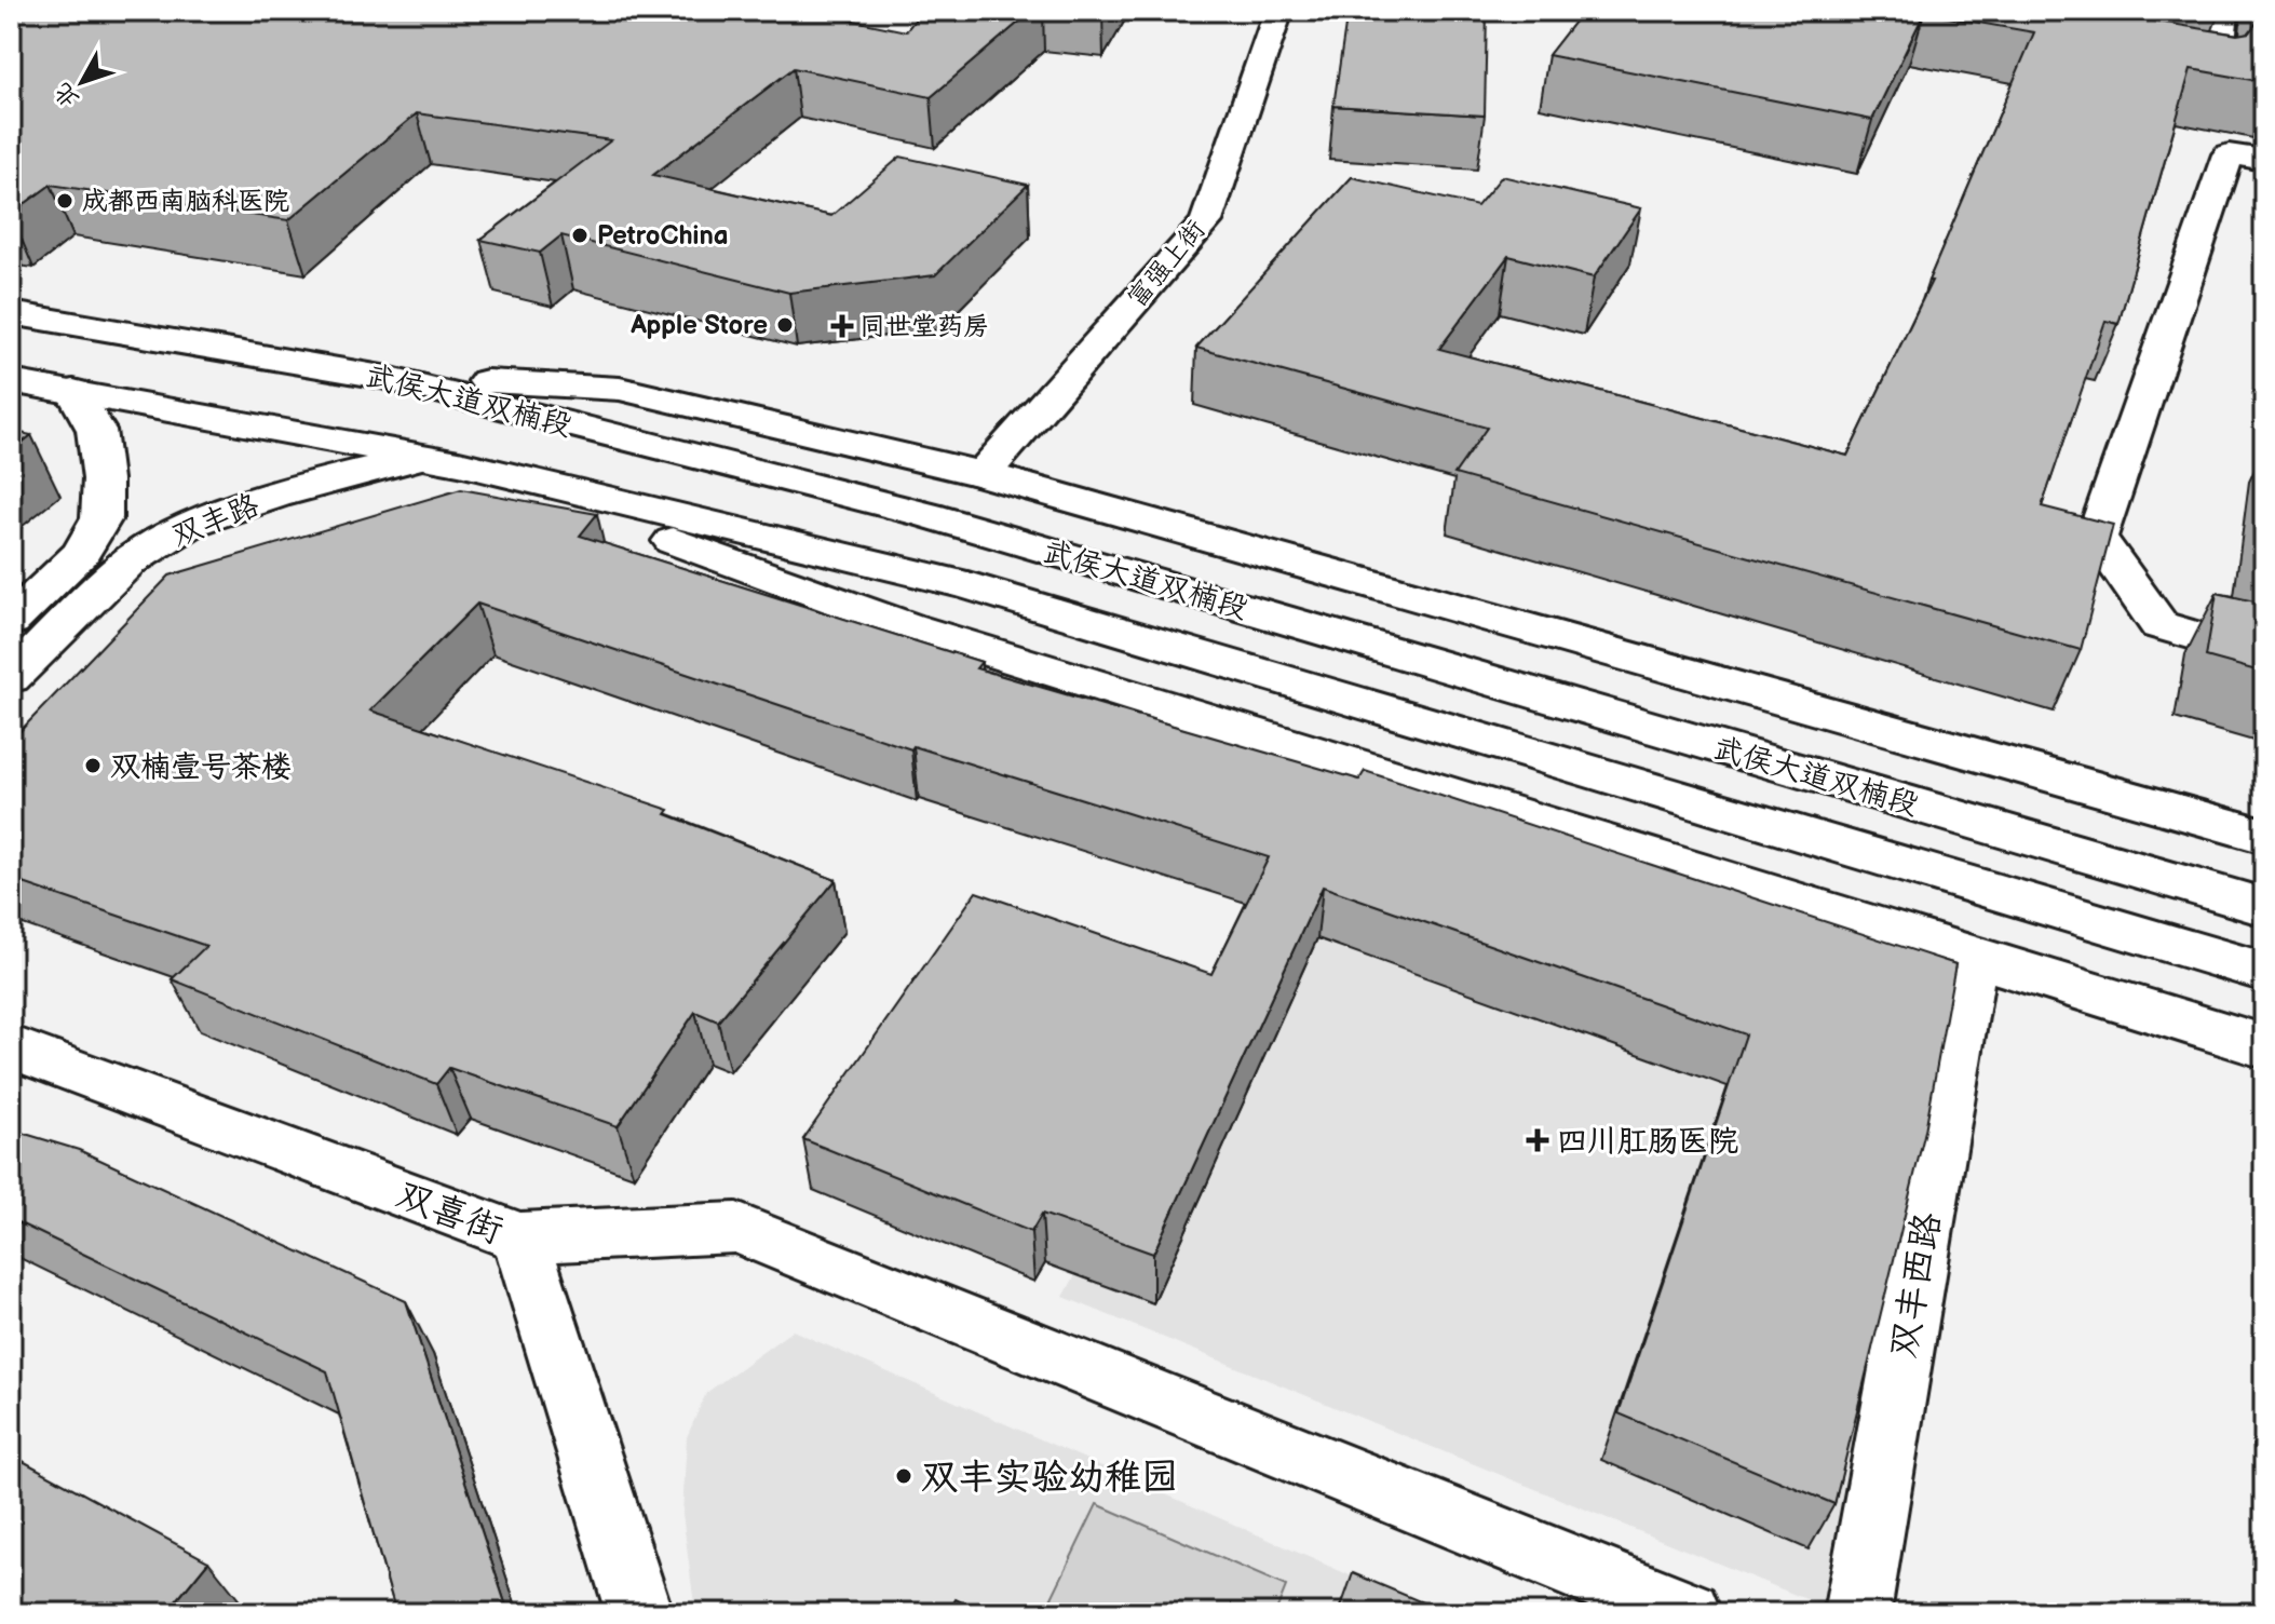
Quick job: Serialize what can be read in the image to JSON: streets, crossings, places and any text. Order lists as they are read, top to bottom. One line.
{"streets":{"main road":["富强上街","武侯大道双楠段","双丰路","双喜街","双丰西路"]},"crossings":[["武侯大道双楠段","双丰路"]],"places":{"other":["成都西南脑科医院","PetroChina","Apple Store","双楠壹号茶楼","双丰实验幼稚园"],"health":["同世堂药房","四川肛肠医院"]},"north":"bottom left"}
